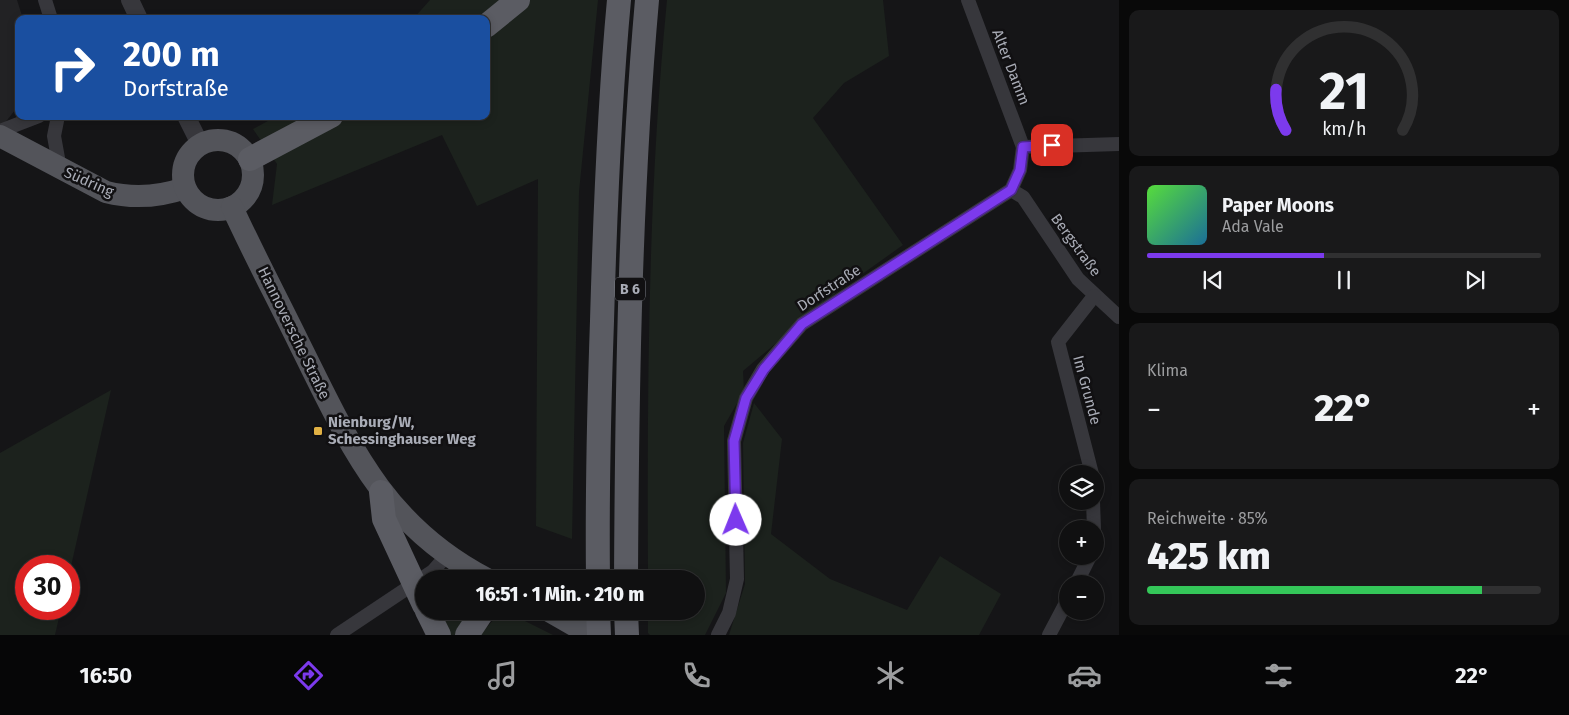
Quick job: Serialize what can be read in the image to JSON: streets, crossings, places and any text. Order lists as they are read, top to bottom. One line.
{"streets":{"highway":["B 6"],"main road":["Südring","Hannoversche Straße"],"street":["Alter Damm","Bergstraße","Dorfstraße","Im Grunde"]},"crossings":[["Südring","Hannoversche Straße"],["Bergstraße","Dorfstraße"],["Bergstraße","Im Grunde"]],"places":{"transit":["Nienburg/W, Schessinghauser Weg"]},"page":{"turn":["200 m","Dorfstraße"],"song":["Paper Moons","Ada Vale"],"tile":["Klima",["Reichweite · 85%","425 km"]],"heat":["−","22°","+"],"map_buttons":["+","−"],"limit":"30","trip":"16:51 · 1 Min. · 210 m","tabs":["16:50","22°"],"gauge":["21","km/h"]}}
